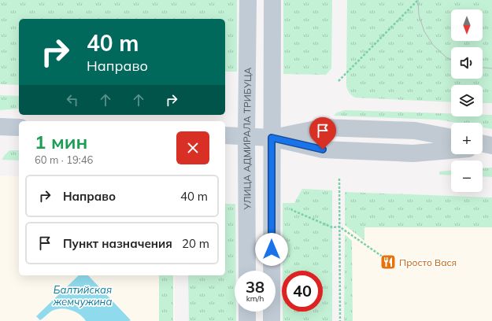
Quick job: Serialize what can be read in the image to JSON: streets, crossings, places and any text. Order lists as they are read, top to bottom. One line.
{"streets":{"street":["УЛИЦА АДМИРАЛА ТРИБУЦА"]},"water":["Балтийская жемчужина"],"places":{"restaurant":["Просто Вася"]},"north":"bottom","page":{"map_buttons":["+","−"],"turn":["40 m","Направо"],"heading":["1 мин","60 m · 19:46"],"list":[{"name":"Направо","value":"40 m"},{"name":"Пункт назначения","value":"20 m"}],"speed":"38 km/h","limit":"40"}}
